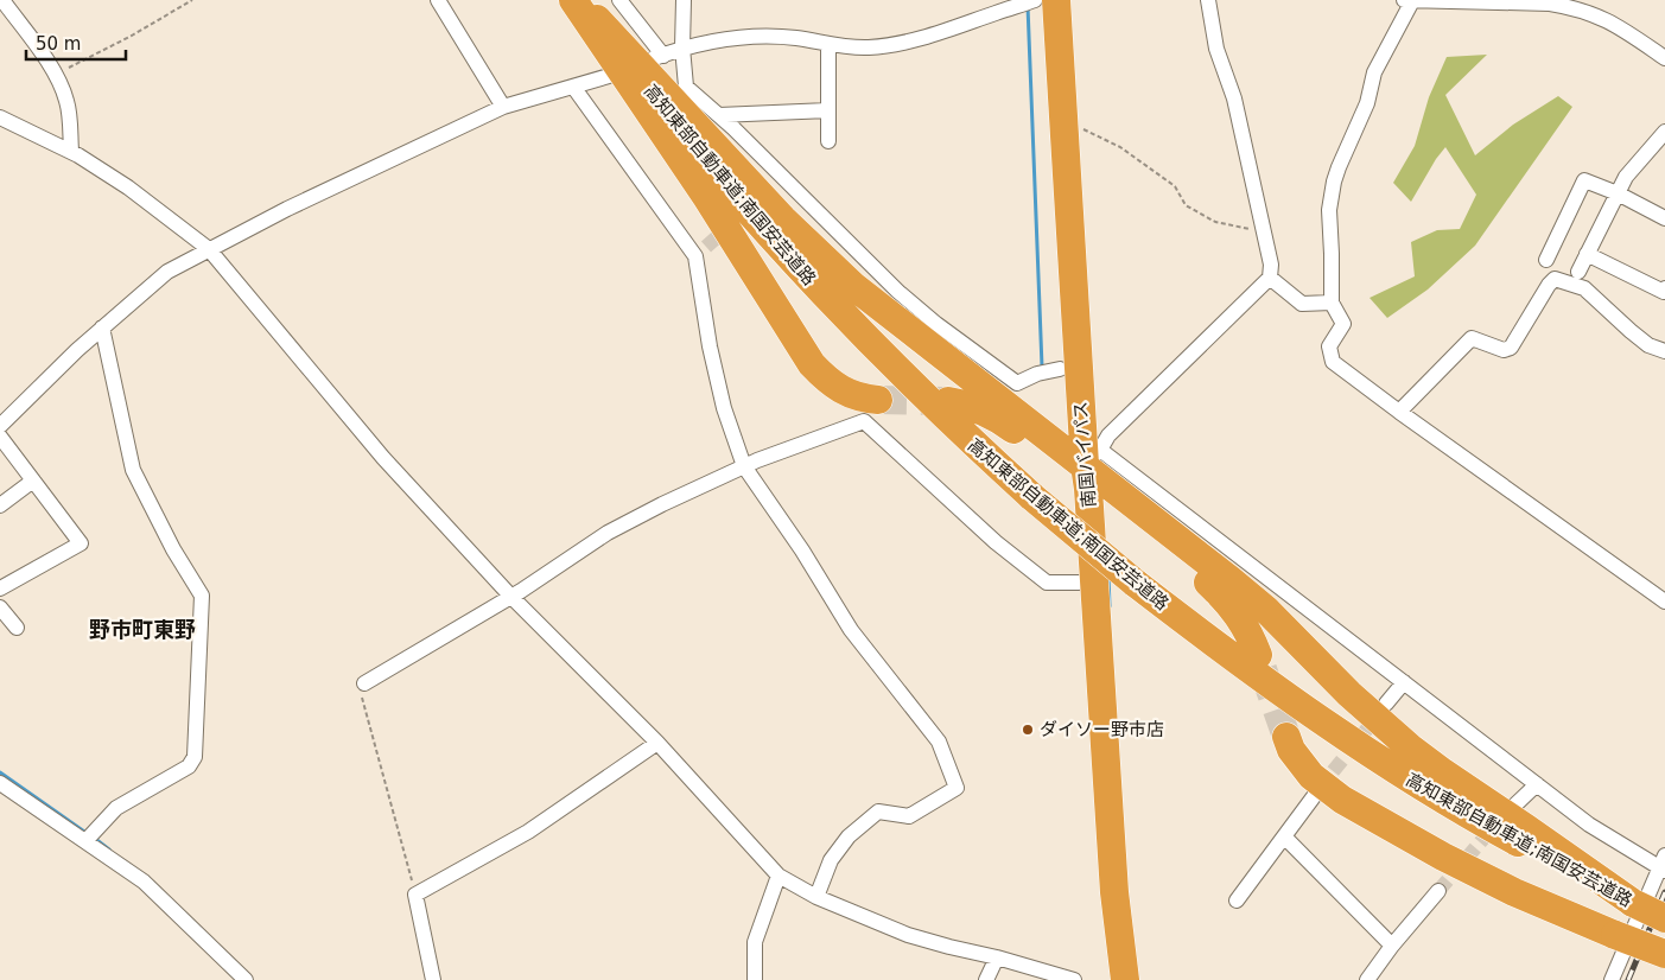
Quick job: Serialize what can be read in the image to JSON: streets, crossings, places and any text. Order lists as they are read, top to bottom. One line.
{"streets":{"highway":["高知東部自動車道;南国安芸道路","南国バイパス"]},"districts":["野市町東野"],"places":["ダイソー野市店"],"scale_bar":"50 m"}
